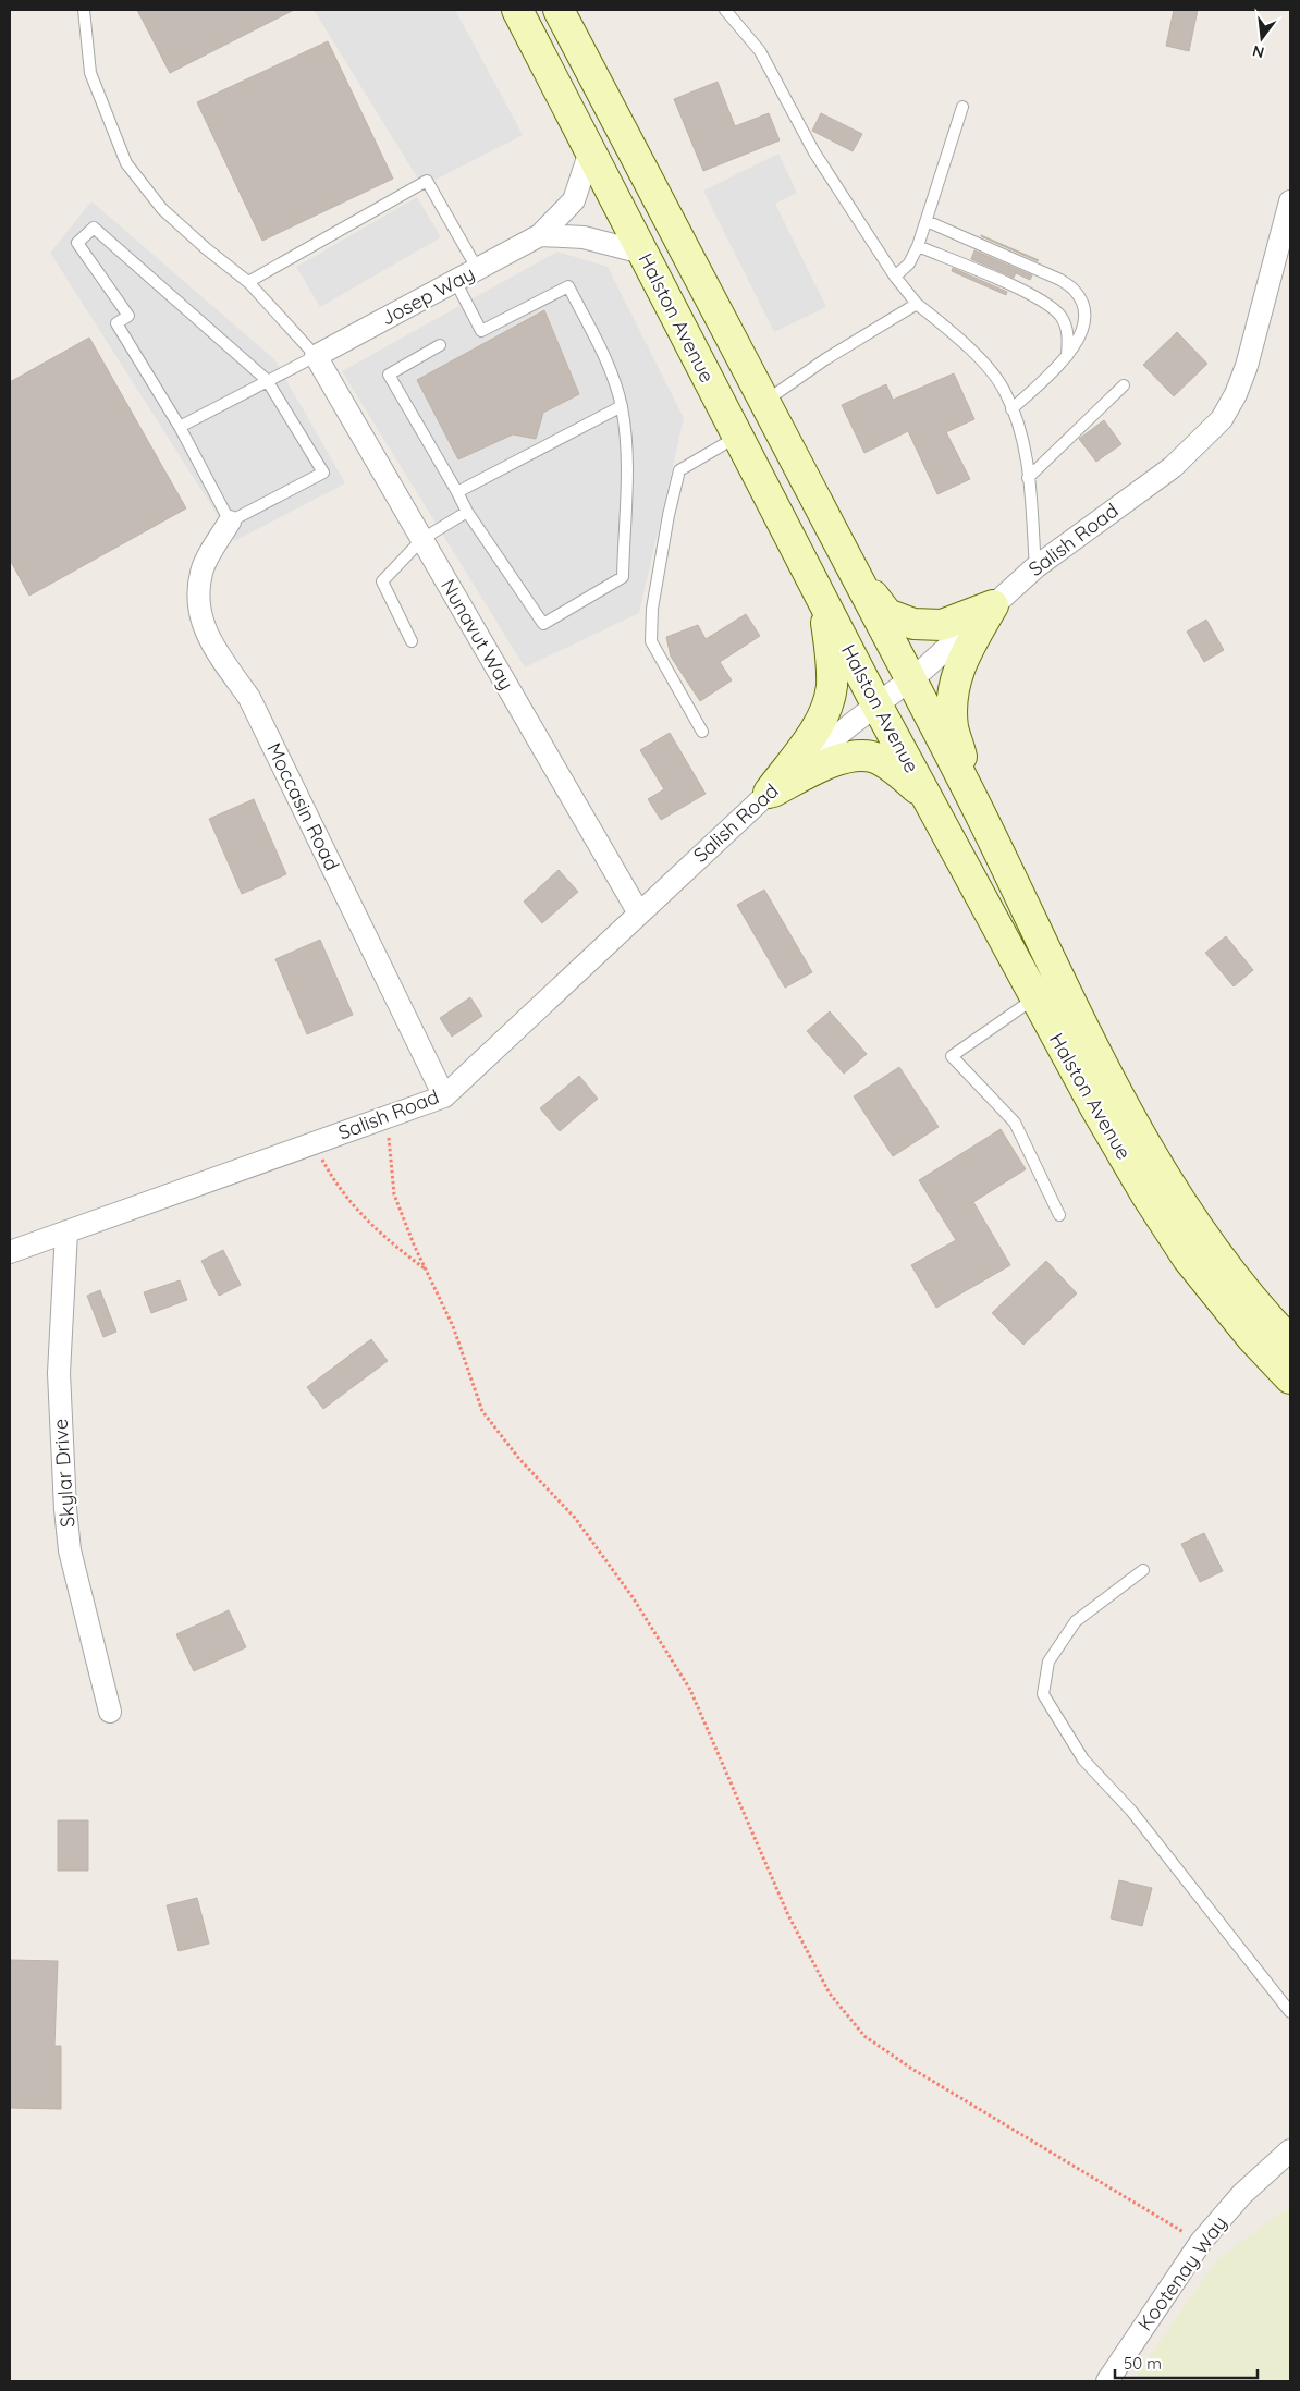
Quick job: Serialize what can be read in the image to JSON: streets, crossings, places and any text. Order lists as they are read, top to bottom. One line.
{"streets":{"main road":["Halston Avenue"],"street":["Josep Way","Salish Road","Nunavut Way","Moccasin Road","Skylar Drive","Kootenay Way"]},"crossings":[["Josep Way","Halston Avenue"],["Josep Way","Nunavut Way"],["Halston Avenue","Salish Road"],["Salish Road","Nunavut Way"],["Salish Road","Moccasin Road"],["Salish Road","Skylar Drive"]],"scale_bar":"50 m","north":"bottom"}
